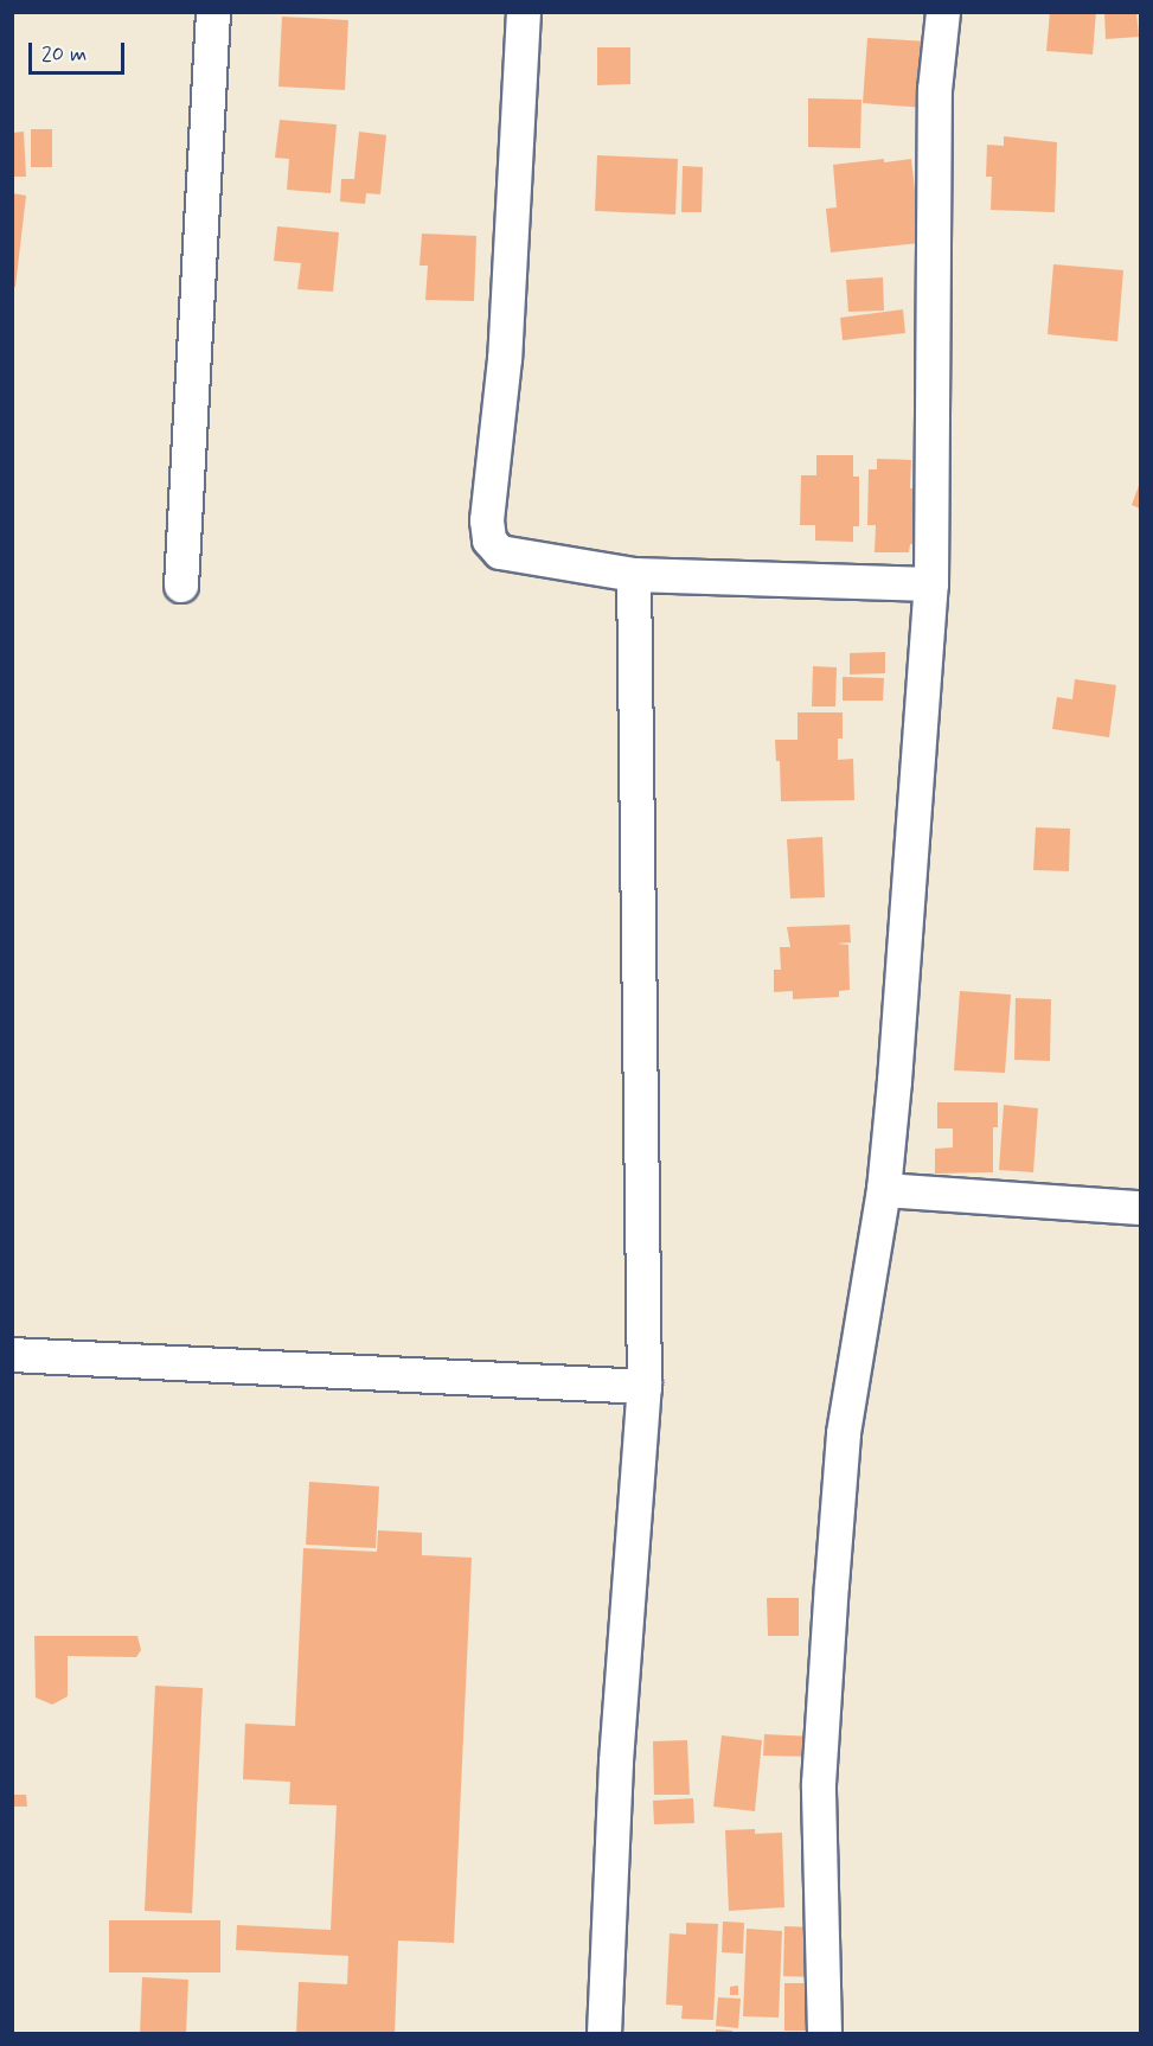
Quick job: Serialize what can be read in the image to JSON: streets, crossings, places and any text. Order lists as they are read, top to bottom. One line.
{"scale_bar":"20 m"}
